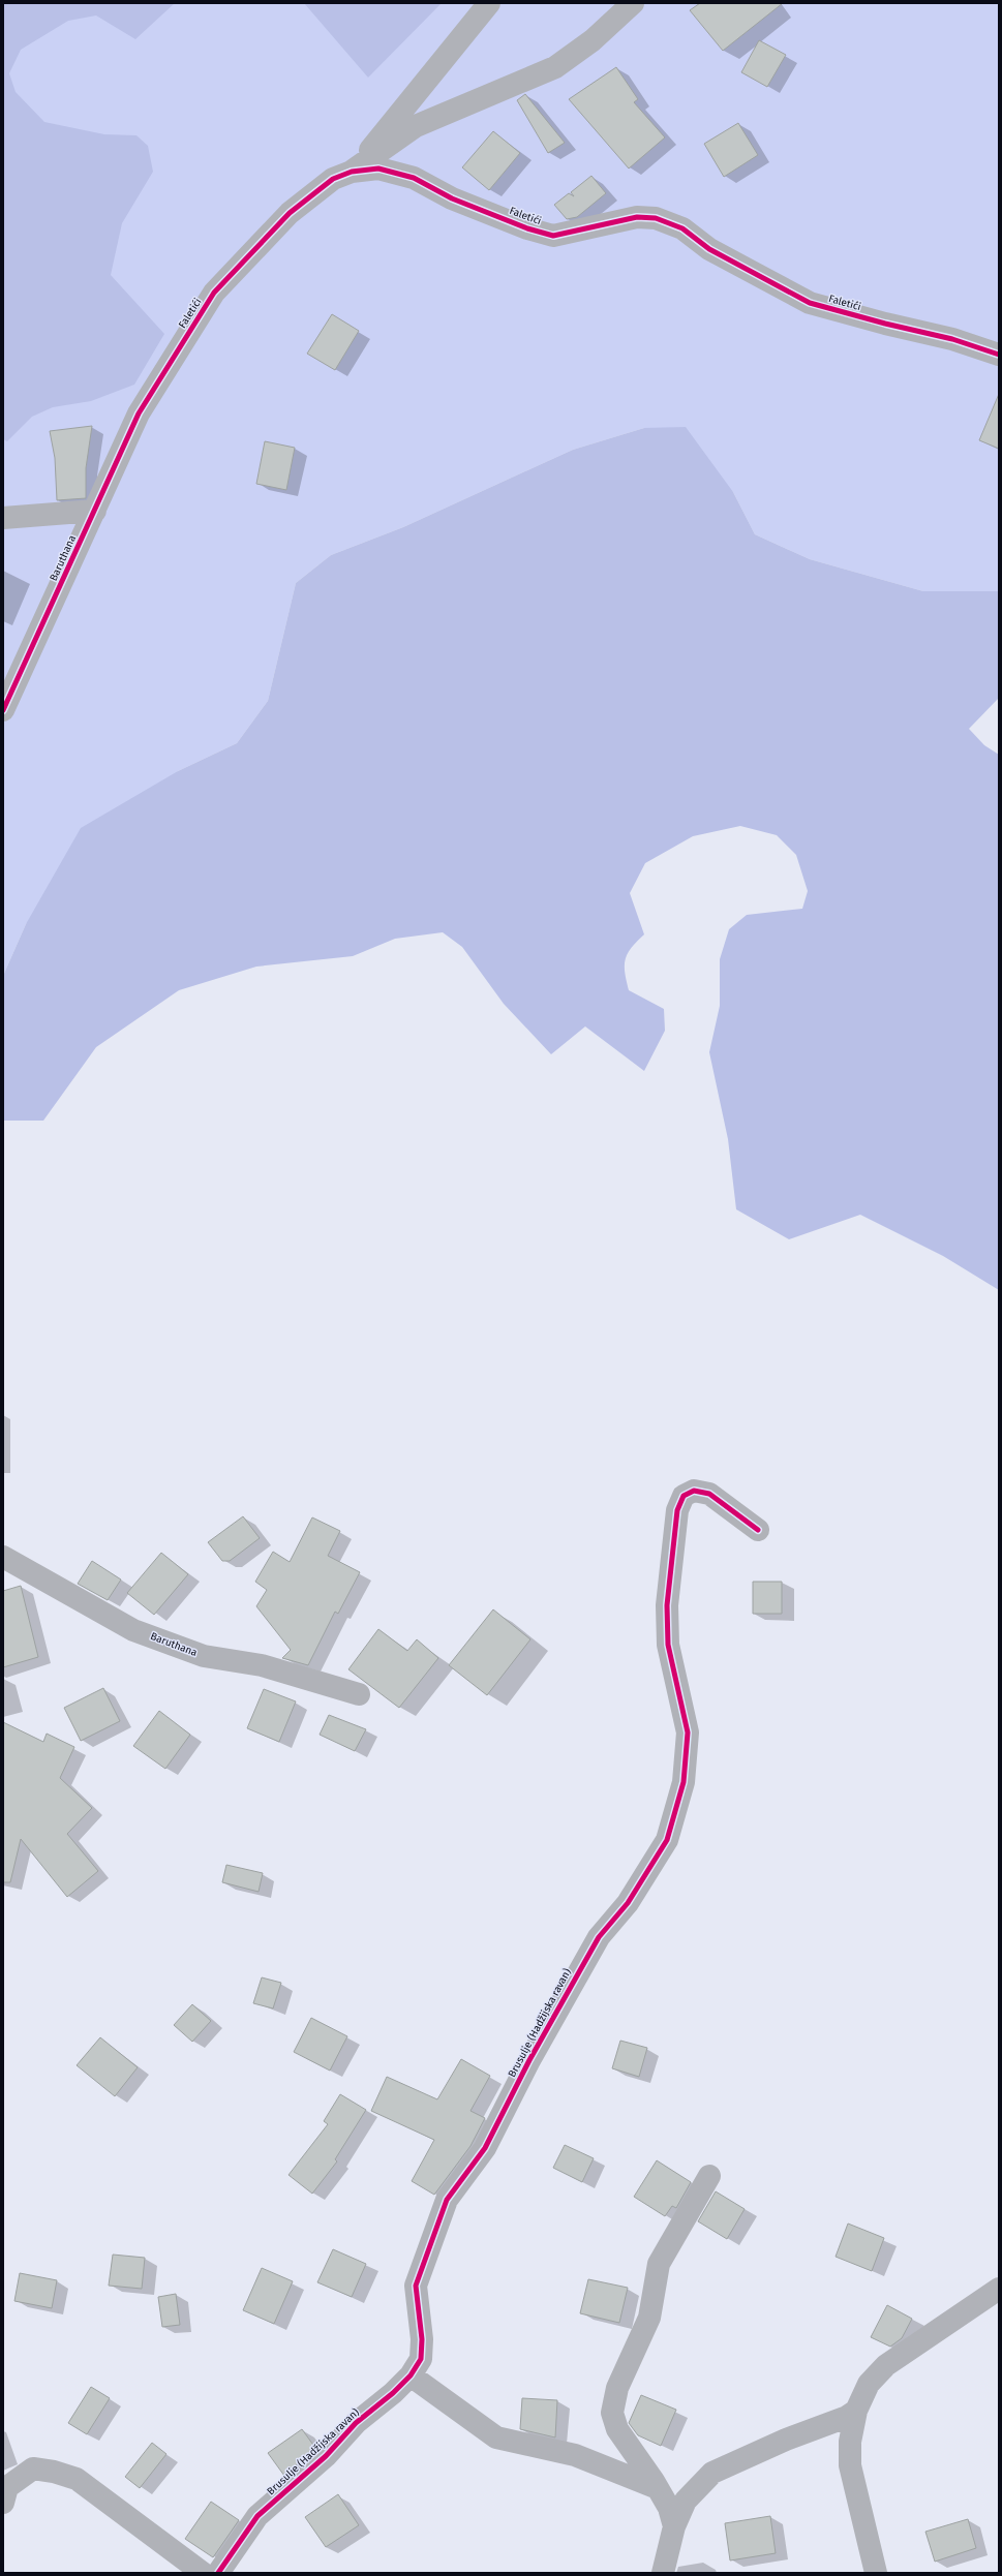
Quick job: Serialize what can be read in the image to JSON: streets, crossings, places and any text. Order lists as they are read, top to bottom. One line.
{"streets":{"street":["Faletići","Baruthana","Brusulje (Hadžijska ravan)"]},"crossings":[["Faletići","Baruthana"]]}
